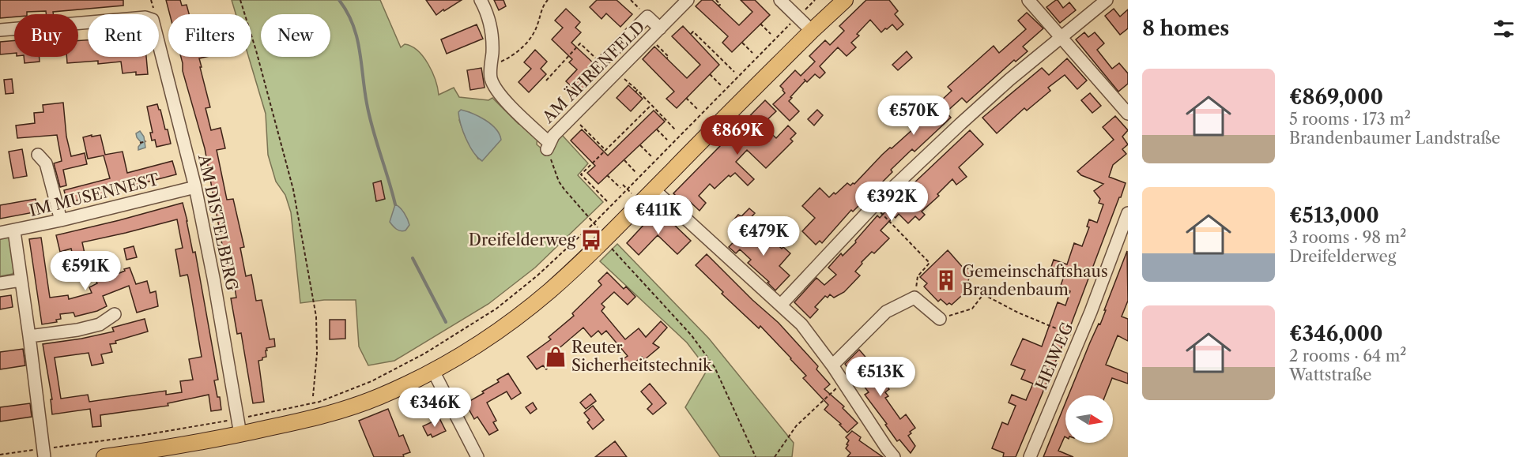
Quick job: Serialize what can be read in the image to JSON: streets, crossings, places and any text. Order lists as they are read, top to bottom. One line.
{"streets":{"street":["AM ÄHRENFELD","IM MUSENNEST","AM DISTELBERG","HEIWEG"]},"crossings":[["IM MUSENNEST","AM DISTELBERG"]],"places":{"bus stop":["Dreifelderweg"],"building":["Gemeinschaftshaus Brandenbaum"],"shop":["Reuter Sicherheitstechnik"]},"north":"right","page":{"heading":"8 homes","chip":["Buy","Rent","Filters","New"],"list":[{"name":"€869,000","note":"5 rooms · 173 m² · Brandenbaumer Landstraße"},{"name":"€513,000","note":"3 rooms · 98 m² · Dreifelderweg"},{"name":"€346,000","note":"2 rooms · 64 m² · Wattstraße"}],"price":["€570K","€869K","€392K","€411K","€479K","€591K","€513K","€346K"]}}
